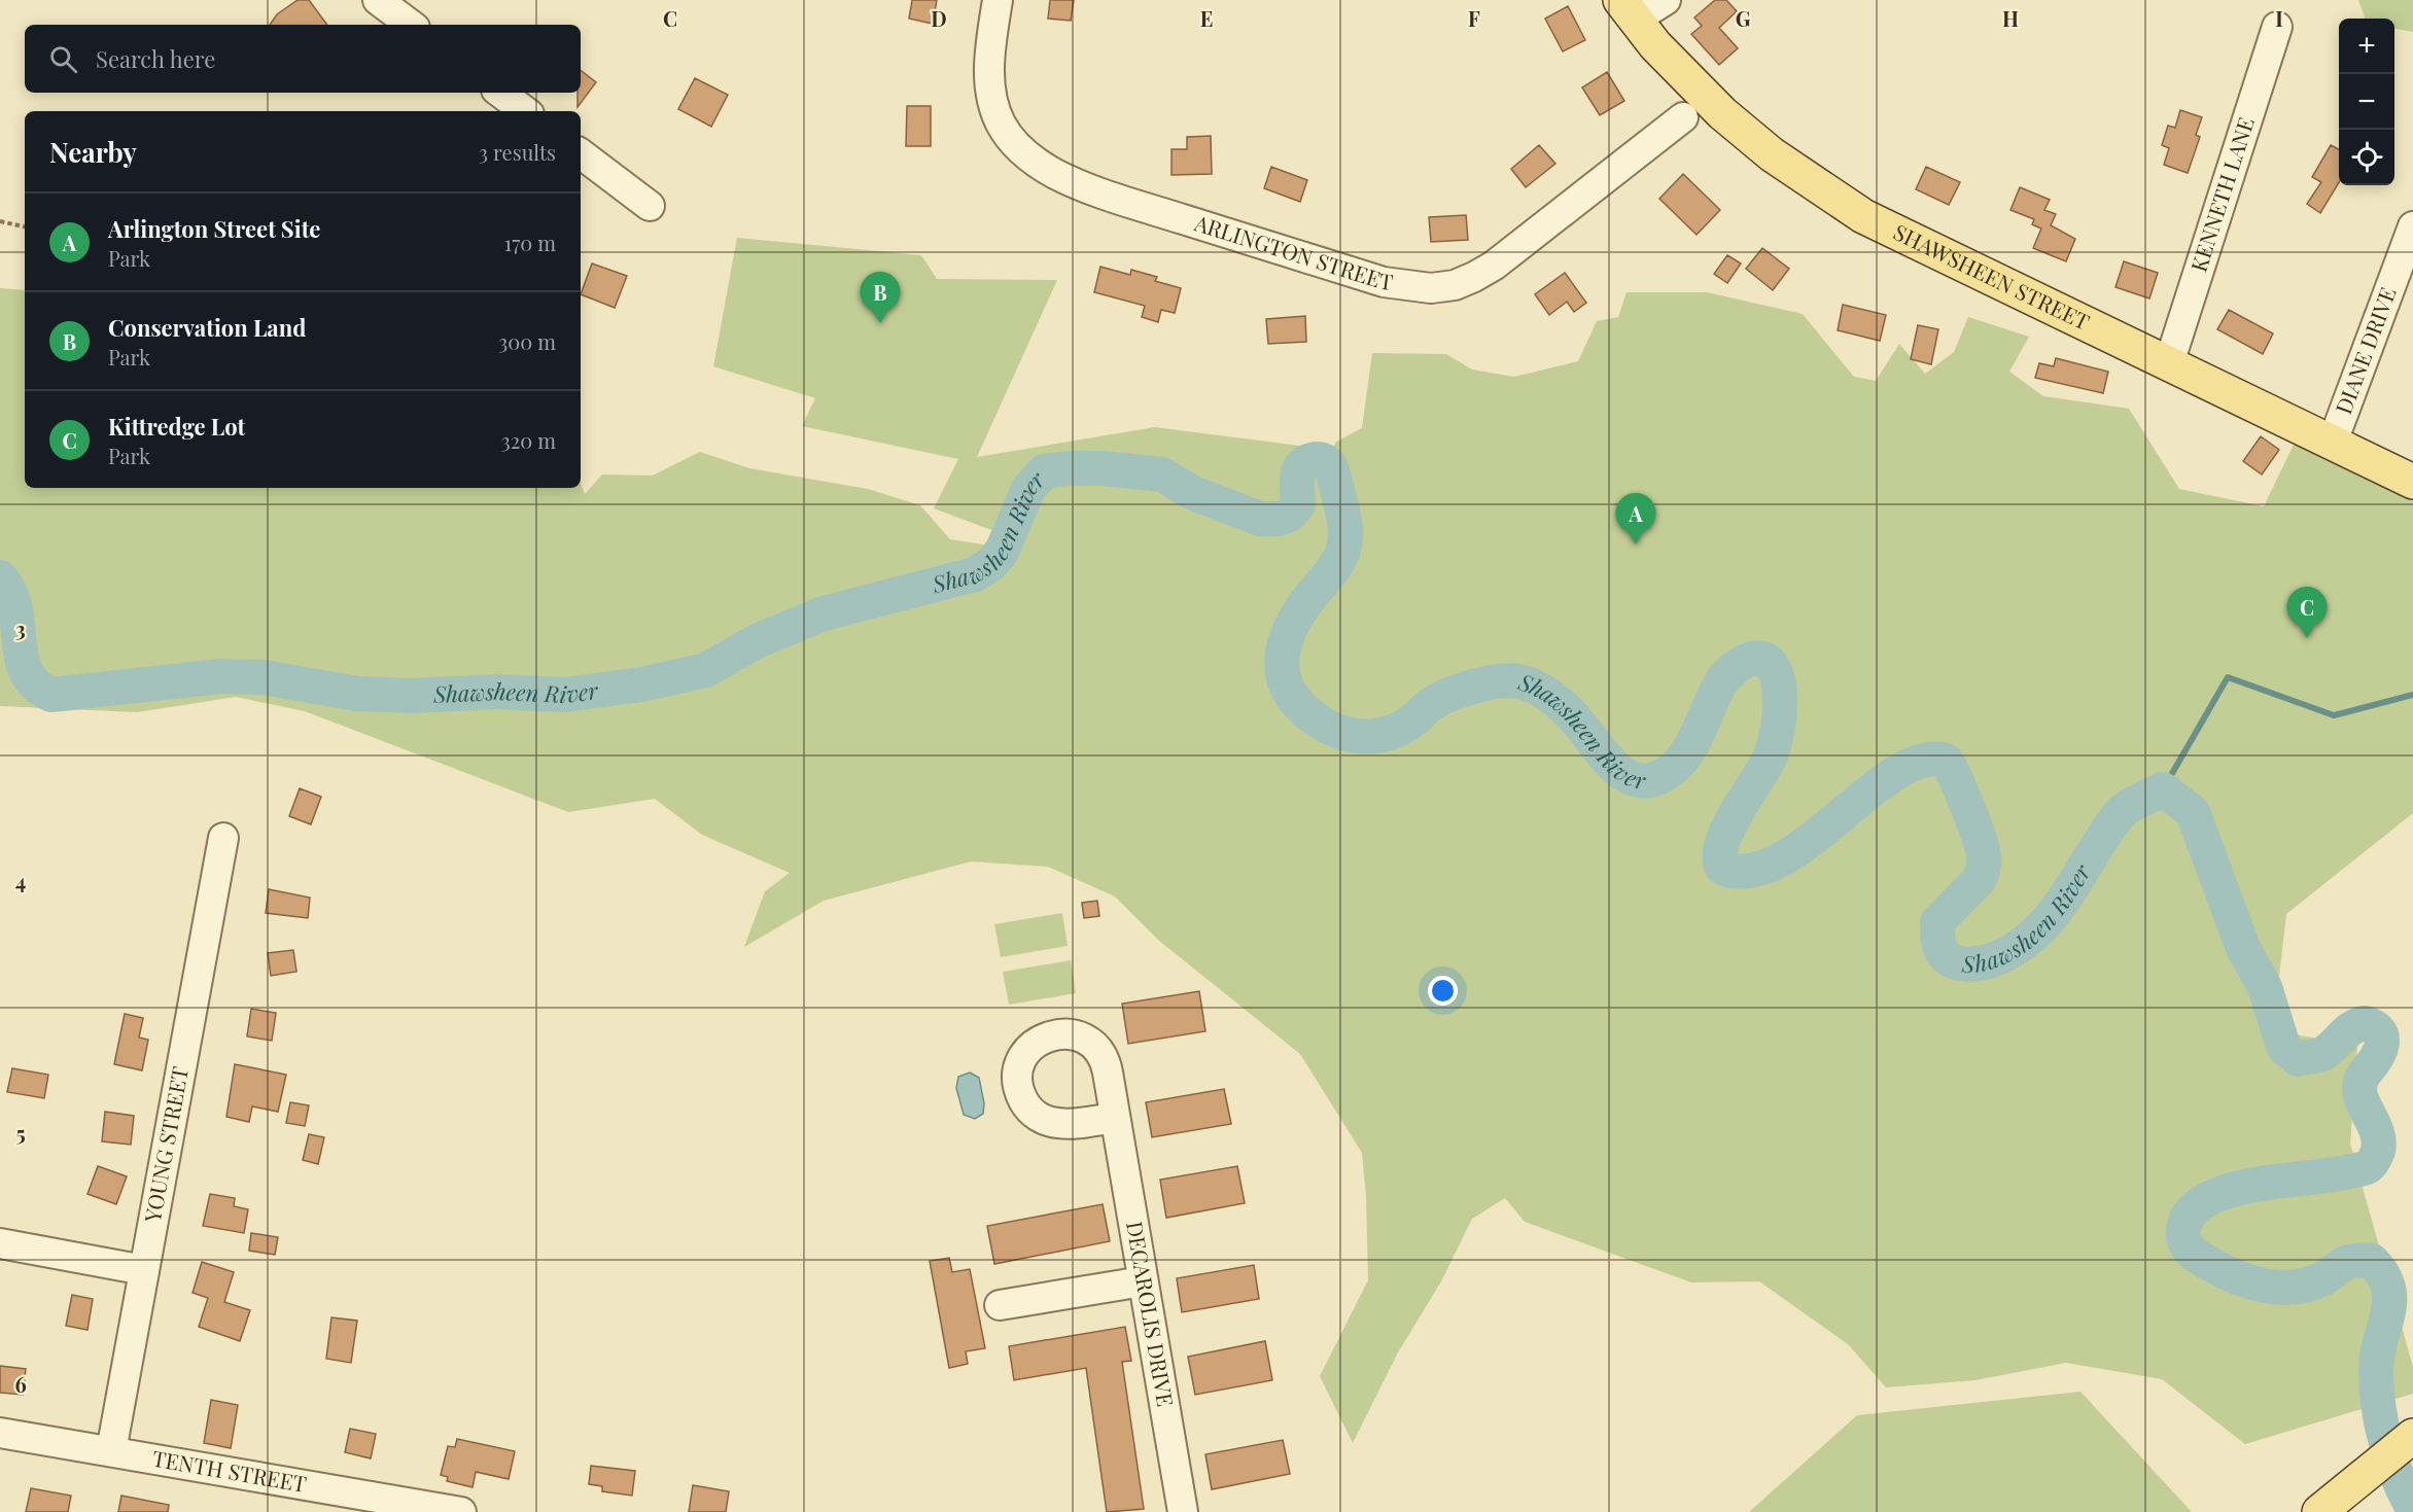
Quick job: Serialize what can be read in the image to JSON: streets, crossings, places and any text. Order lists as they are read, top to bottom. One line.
{"streets":{"main road":["SHAWSHEEN STREET"],"street":["KENNETH LANE","ARLINGTON STREET","DIANE DRIVE","YOUNG STREET","DECAROLIS DRIVE","TENTH STREET"]},"crossings":[["KENNETH LANE","SHAWSHEEN STREET"],["SHAWSHEEN STREET","DIANE DRIVE"],["YOUNG STREET","TENTH STREET"]],"water":["Shawsheen River"],"page":{"map_buttons":["+","−"],"search":"Search here","heading":["Nearby","3 results"],"list":[{"mark":"A","name":"Arlington Street Site","note":"Park","value":"170 m"},{"mark":"B","name":"Conservation Land","note":"Park","value":"300 m"},{"mark":"C","name":"Kittredge Lot","note":"Park","value":"320 m"}],"pins":["B","A","C"]},"grid":{"columns":["C","D","E","F","G","H","I"],"rows":["3","4","5","6"]}}
